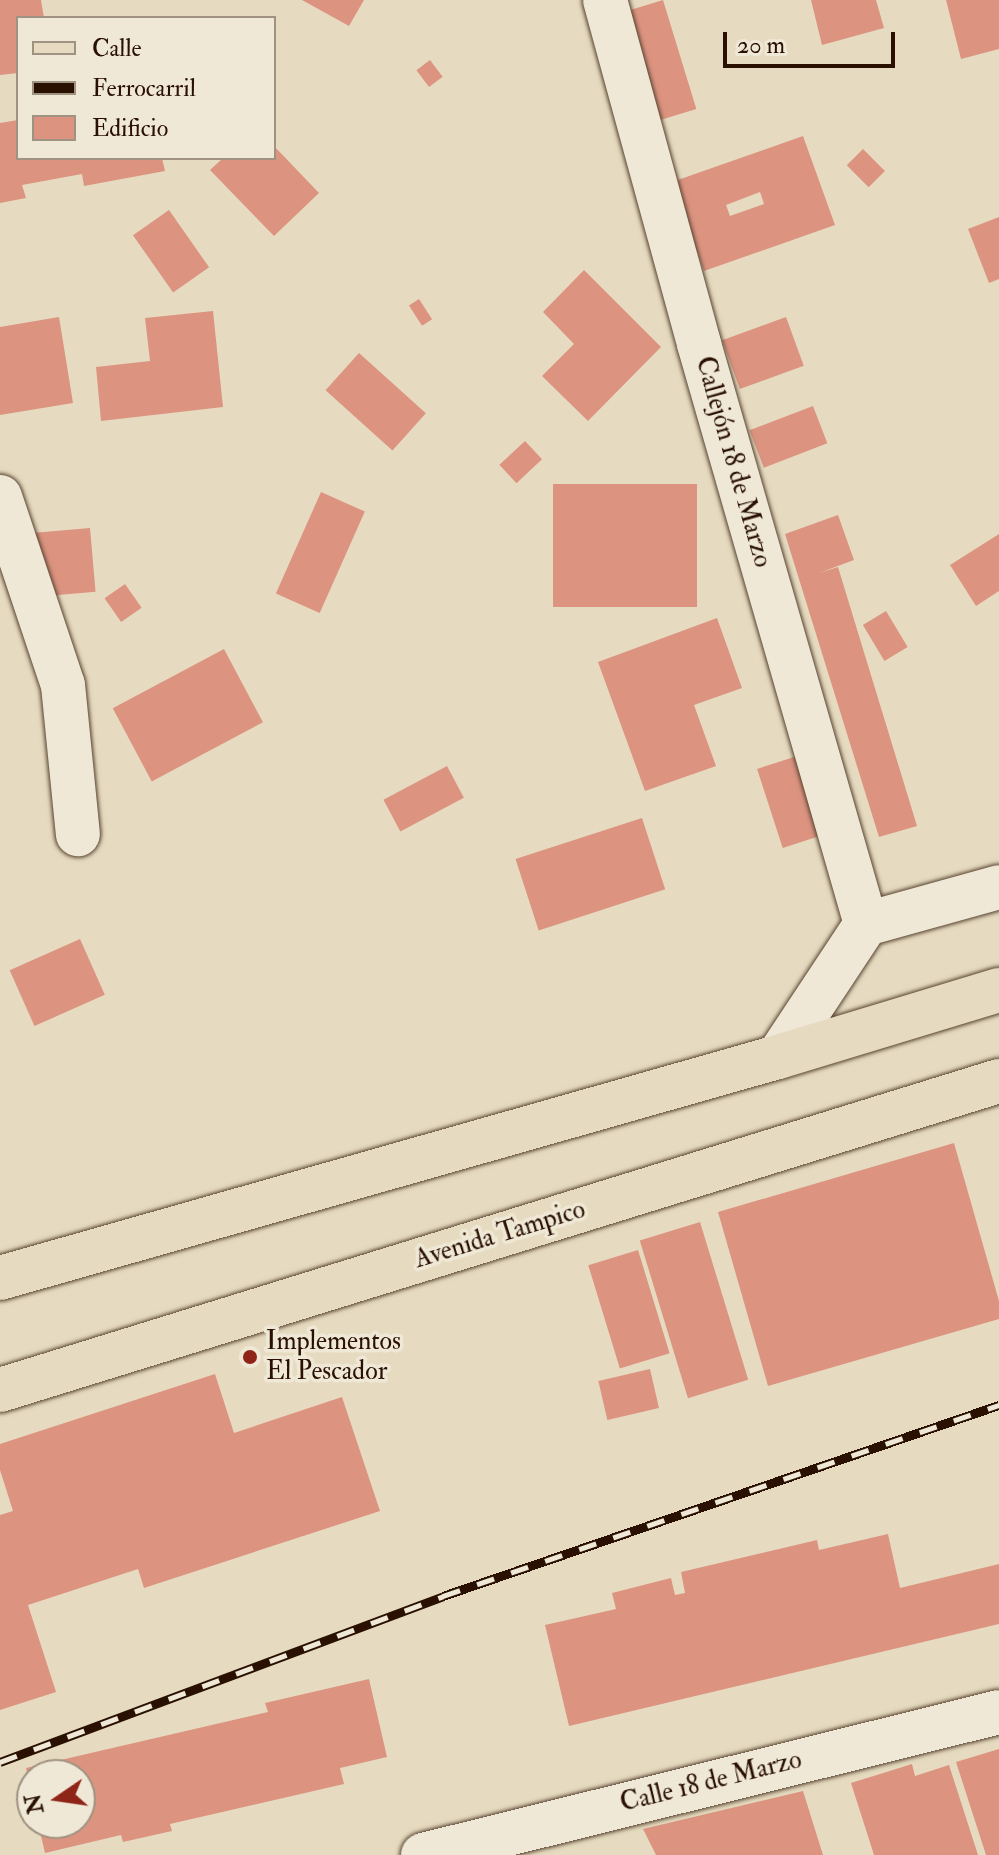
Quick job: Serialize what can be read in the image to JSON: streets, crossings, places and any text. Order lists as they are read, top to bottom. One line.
{"streets":{"main road":["Avenida Tampico"],"street":["Callejón 18 de Marzo","Calle 18 de Marzo"]},"places":["Implementos El Pescador"],"legend":["Calle","Ferrocarril","Edificio"],"scale_bar":"20 m","north":"left"}
